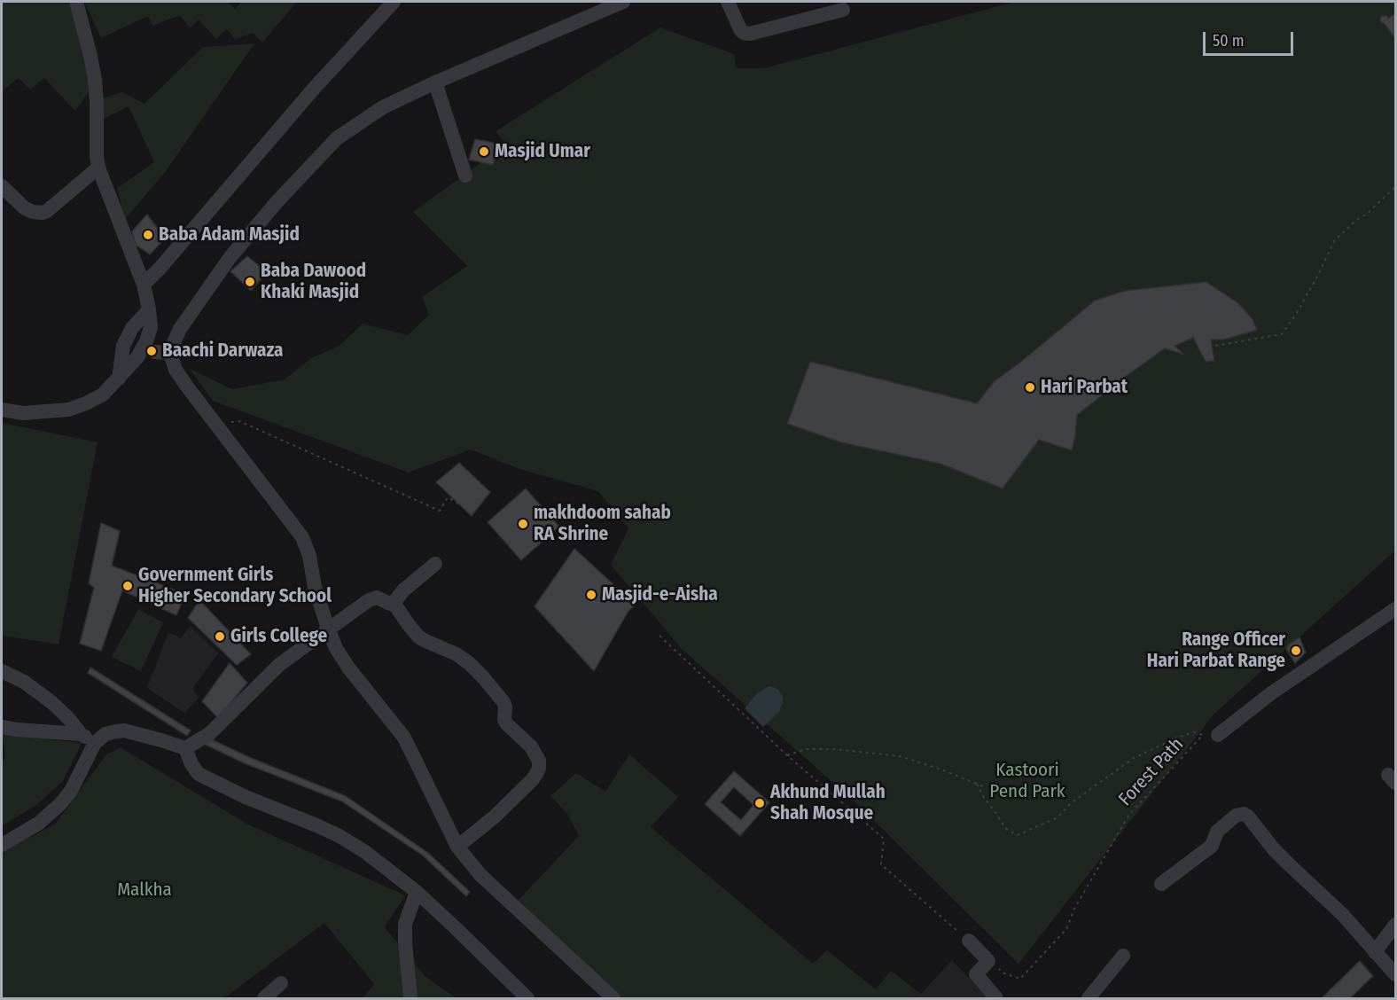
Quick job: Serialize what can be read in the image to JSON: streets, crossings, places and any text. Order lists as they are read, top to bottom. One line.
{"streets":{"path":["Forest Path"]},"parks":["Kastoori Pend Park","Malkha"],"places":["Masjid Umar","Baba Adam Masjid","Baba Dawood Khaki Masjid","Baachi Darwaza","Hari Parbat","makhdoom sahab RA Shrine","Government Girls Higher Secondary School","Masjid-e-Aisha","Girls College","Range Officer Hari Parbat Range","Akhund Mullah Shah Mosque"],"scale_bar":"50 m"}
